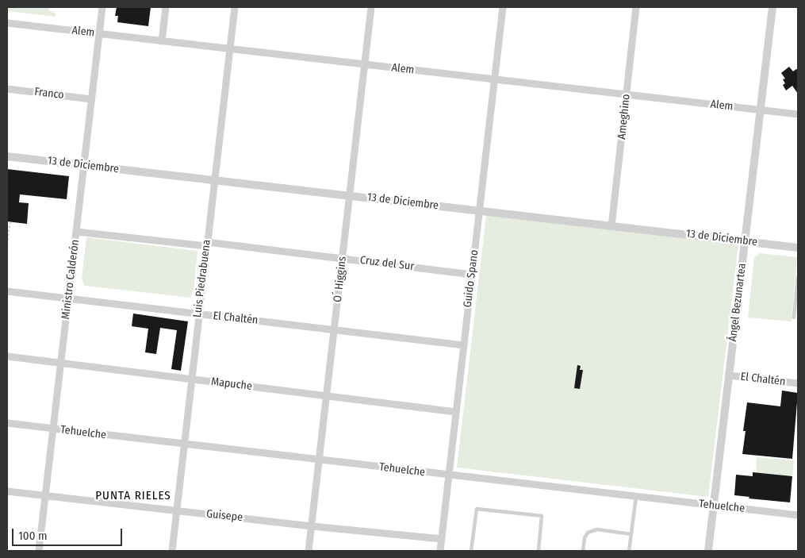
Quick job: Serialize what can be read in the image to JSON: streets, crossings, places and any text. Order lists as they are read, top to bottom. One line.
{"streets":{"street":["Alem","Franco","Ameghino","13 de Diciembre","Cruz del Sur","Luis Piedrabuena","Guido Spano","Ministro Calderón","O´ Higgins","Ángel Bezunartea","El Chaltén","Mapuche","Tehuelche","Guisepe"]},"crossings":[["Alem","Ameghino"],["Alem","Luis Piedrabuena"],["Alem","Guido Spano"],["Alem","Ministro Calderón"],["Alem","O´ Higgins"],["Alem","Ángel Bezunartea"],["Franco","Ministro Calderón"],["Ameghino","13 de Diciembre"],["13 de Diciembre","Luis Piedrabuena"],["13 de Diciembre","Guido Spano"],["13 de Diciembre","Ministro Calderón"],["13 de Diciembre","O´ Higgins"],["13 de Diciembre","Ángel Bezunartea"],["Cruz del Sur","Luis Piedrabuena"],["Cruz del Sur","Guido Spano"],["Cruz del Sur","Ministro Calderón"],["Cruz del Sur","O´ Higgins"],["Luis Piedrabuena","El Chaltén"],["Luis Piedrabuena","Mapuche"],["Luis Piedrabuena","Tehuelche"],["Luis Piedrabuena","Guisepe"],["Guido Spano","El Chaltén"],["Guido Spano","Mapuche"],["Guido Spano","Tehuelche"],["Guido Spano","Guisepe"],["Ministro Calderón","El Chaltén"],["Ministro Calderón","Mapuche"],["Ministro Calderón","Tehuelche"],["Ministro Calderón","Guisepe"],["O´ Higgins","El Chaltén"],["O´ Higgins","Mapuche"],["O´ Higgins","Tehuelche"],["O´ Higgins","Guisepe"],["Ángel Bezunartea","El Chaltén"],["Ángel Bezunartea","Tehuelche"]],"districts":["PUNTA RIELES"],"scale_bar":"100 m"}
